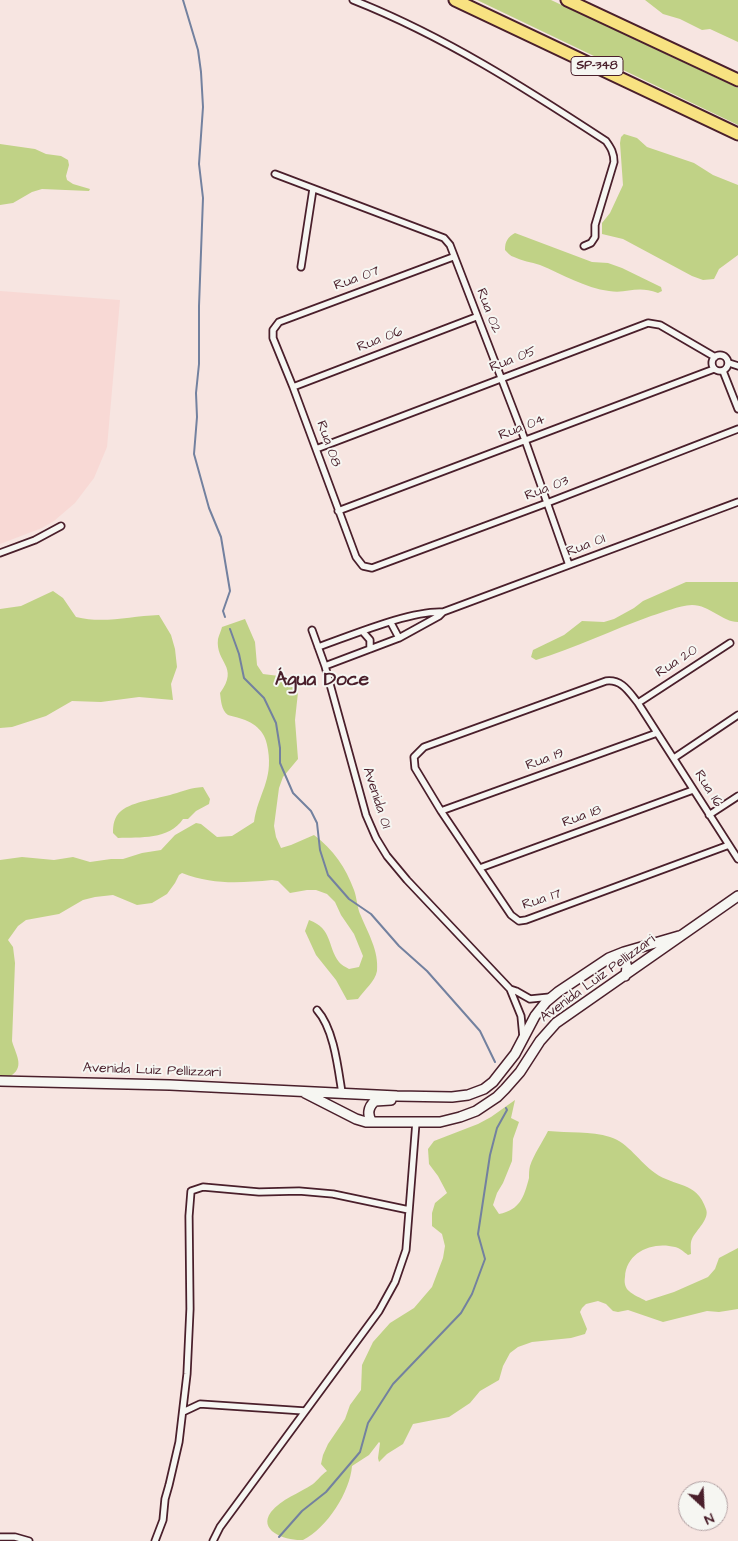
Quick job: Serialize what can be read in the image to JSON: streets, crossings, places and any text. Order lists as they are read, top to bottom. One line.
{"streets":{"highway":["SP-348"],"main road":["Avenida Luiz Pellizzari"],"street":["Rua 07","Rua 02","Rua 06","Rua 05","Rua 04","Rua 08","Rua 03","Rua 01","Rua 20","Rua 19","Rua 16","Avenida 01","Rua 18","Rua 17"]},"crossings":[["Rua 07","Rua 02"],["Rua 07","Rua 08"],["Rua 02","Rua 06"],["Rua 02","Rua 05"],["Rua 02","Rua 04"],["Rua 02","Rua 03"],["Rua 02","Rua 01"],["Rua 06","Rua 08"],["Rua 05","Rua 04"],["Rua 05","Rua 08"],["Rua 04","Rua 08"],["Rua 08","Rua 03"],["Rua 20","Rua 16"],["Rua 19","Rua 16"],["Rua 19","Rua 17"],["Rua 16","Rua 18"],["Rua 16","Rua 17"],["Avenida 01","Avenida Luiz Pellizzari"],["Rua 18","Rua 17"]],"districts":["Água Doce"],"north":"bottom right"}
